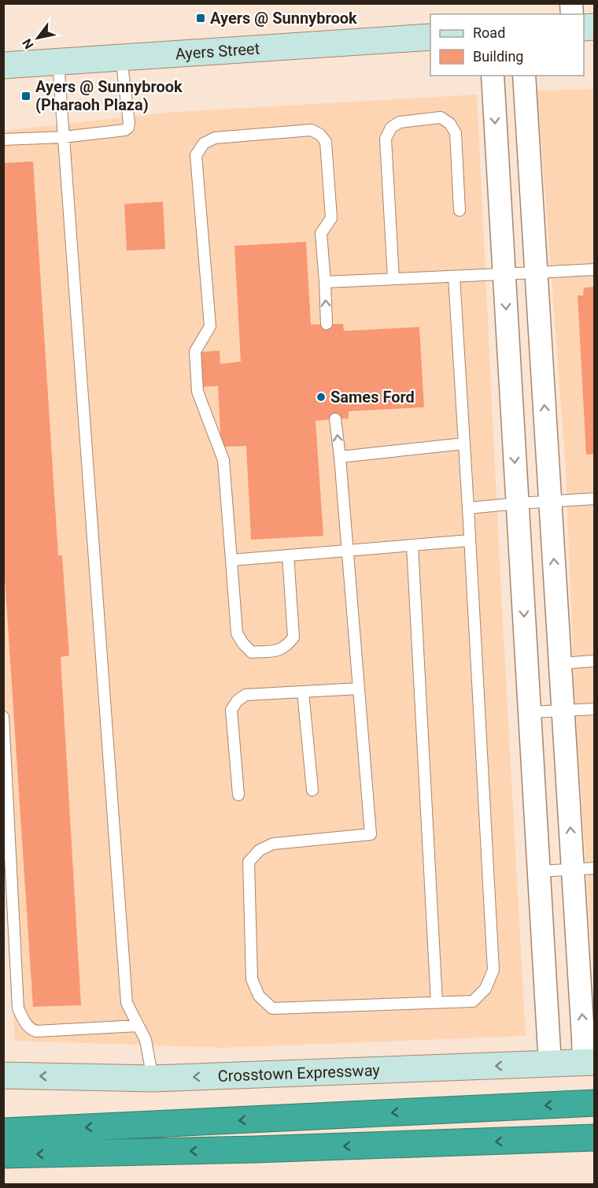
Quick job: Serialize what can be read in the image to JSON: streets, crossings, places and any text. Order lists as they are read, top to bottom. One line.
{"streets":{"main road":["Ayers Street","Crosstown Expressway"]},"one_way":["Crosstown Expressway"],"places":{"transit":["Ayers @ Sunnybrook","Ayers @ Sunnybrook (Pharaoh Plaza)"],"other":["Sames Ford"]},"legend":["Road","Building"],"north":"bottom left"}
